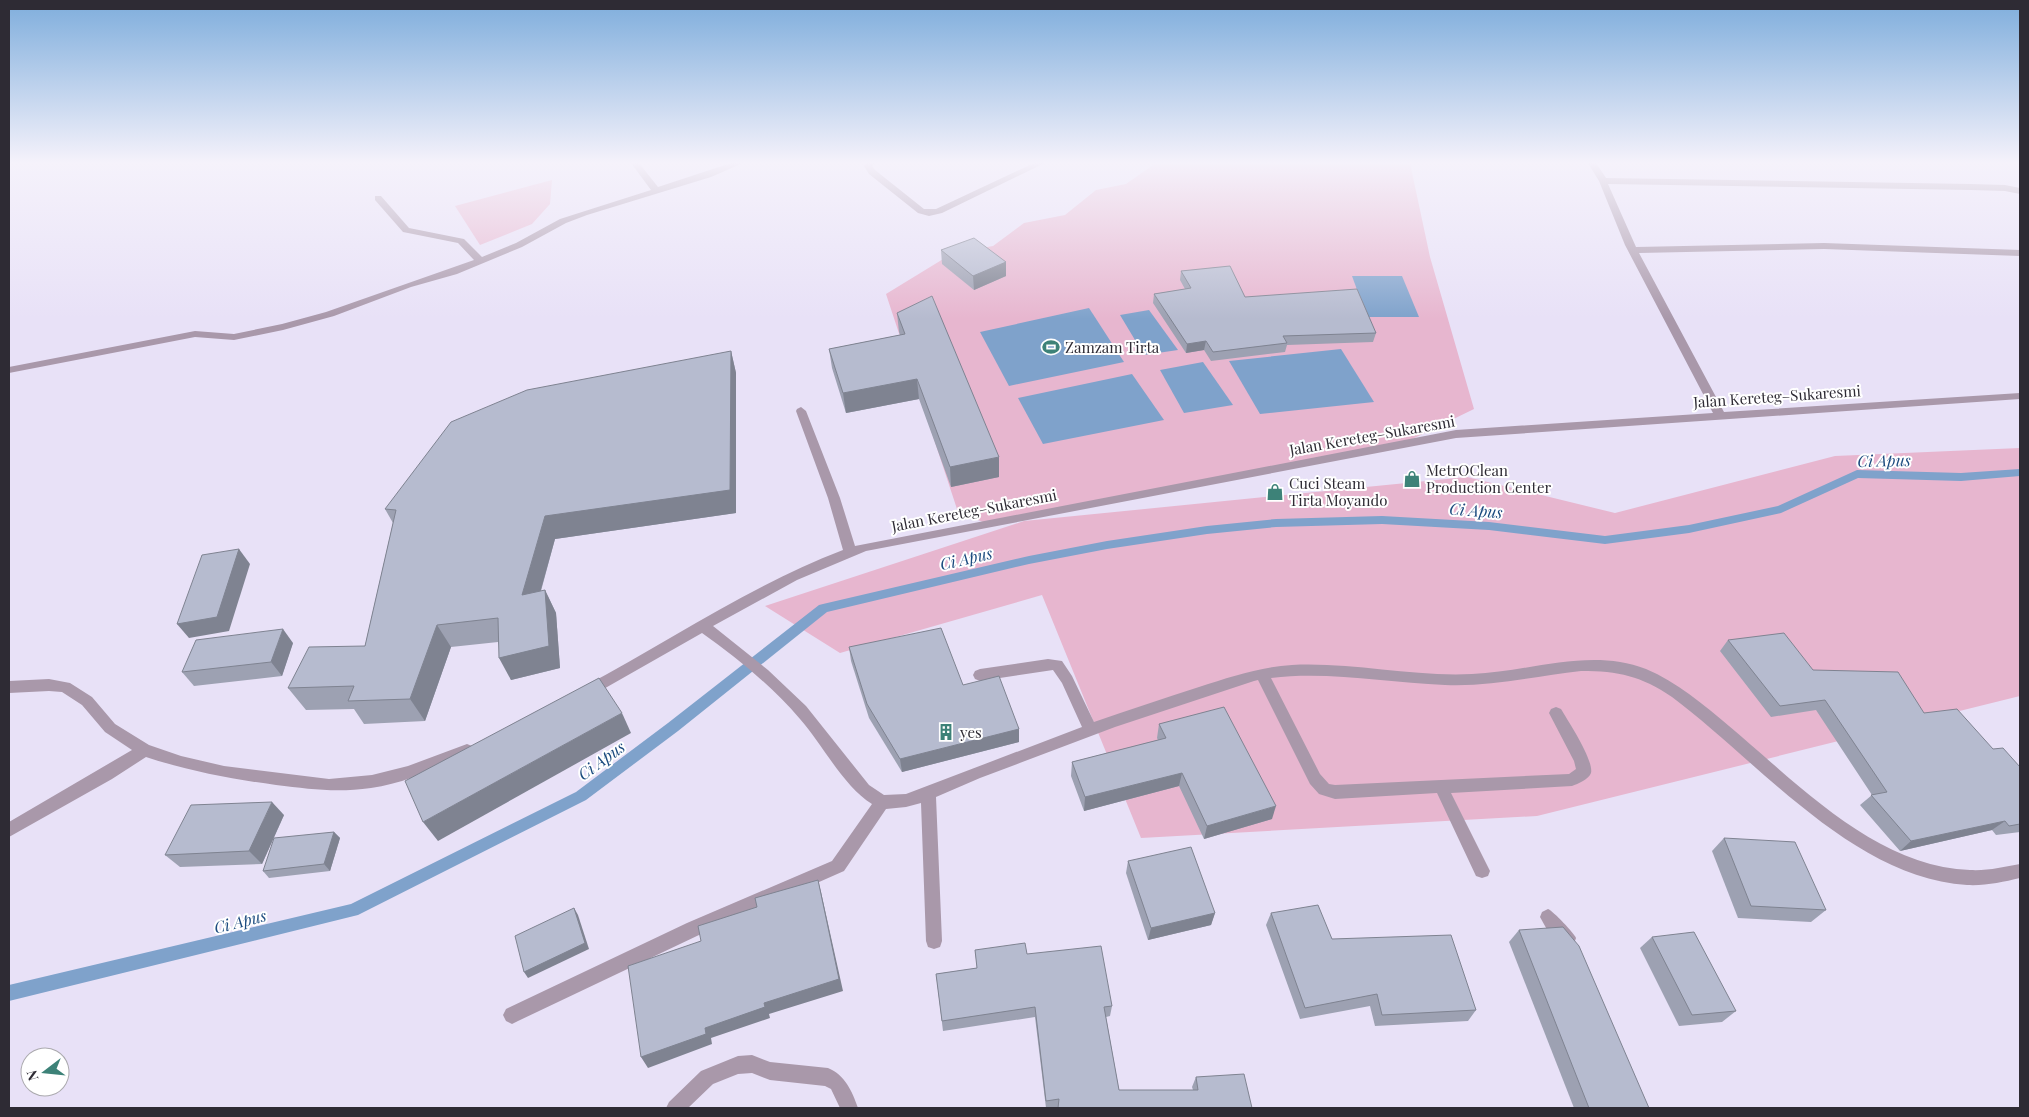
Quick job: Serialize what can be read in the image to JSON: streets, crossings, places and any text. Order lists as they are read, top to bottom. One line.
{"streets":{"street":["Jalan Kereteg–Sukaresmi"]},"water":["Ci Apus"],"places":{"sports":["Zamzam Tirta"],"shop":["MetrOClean Production Center","Cuci Steam Tirta Moyando"],"building":["yes"]},"north":"left"}
